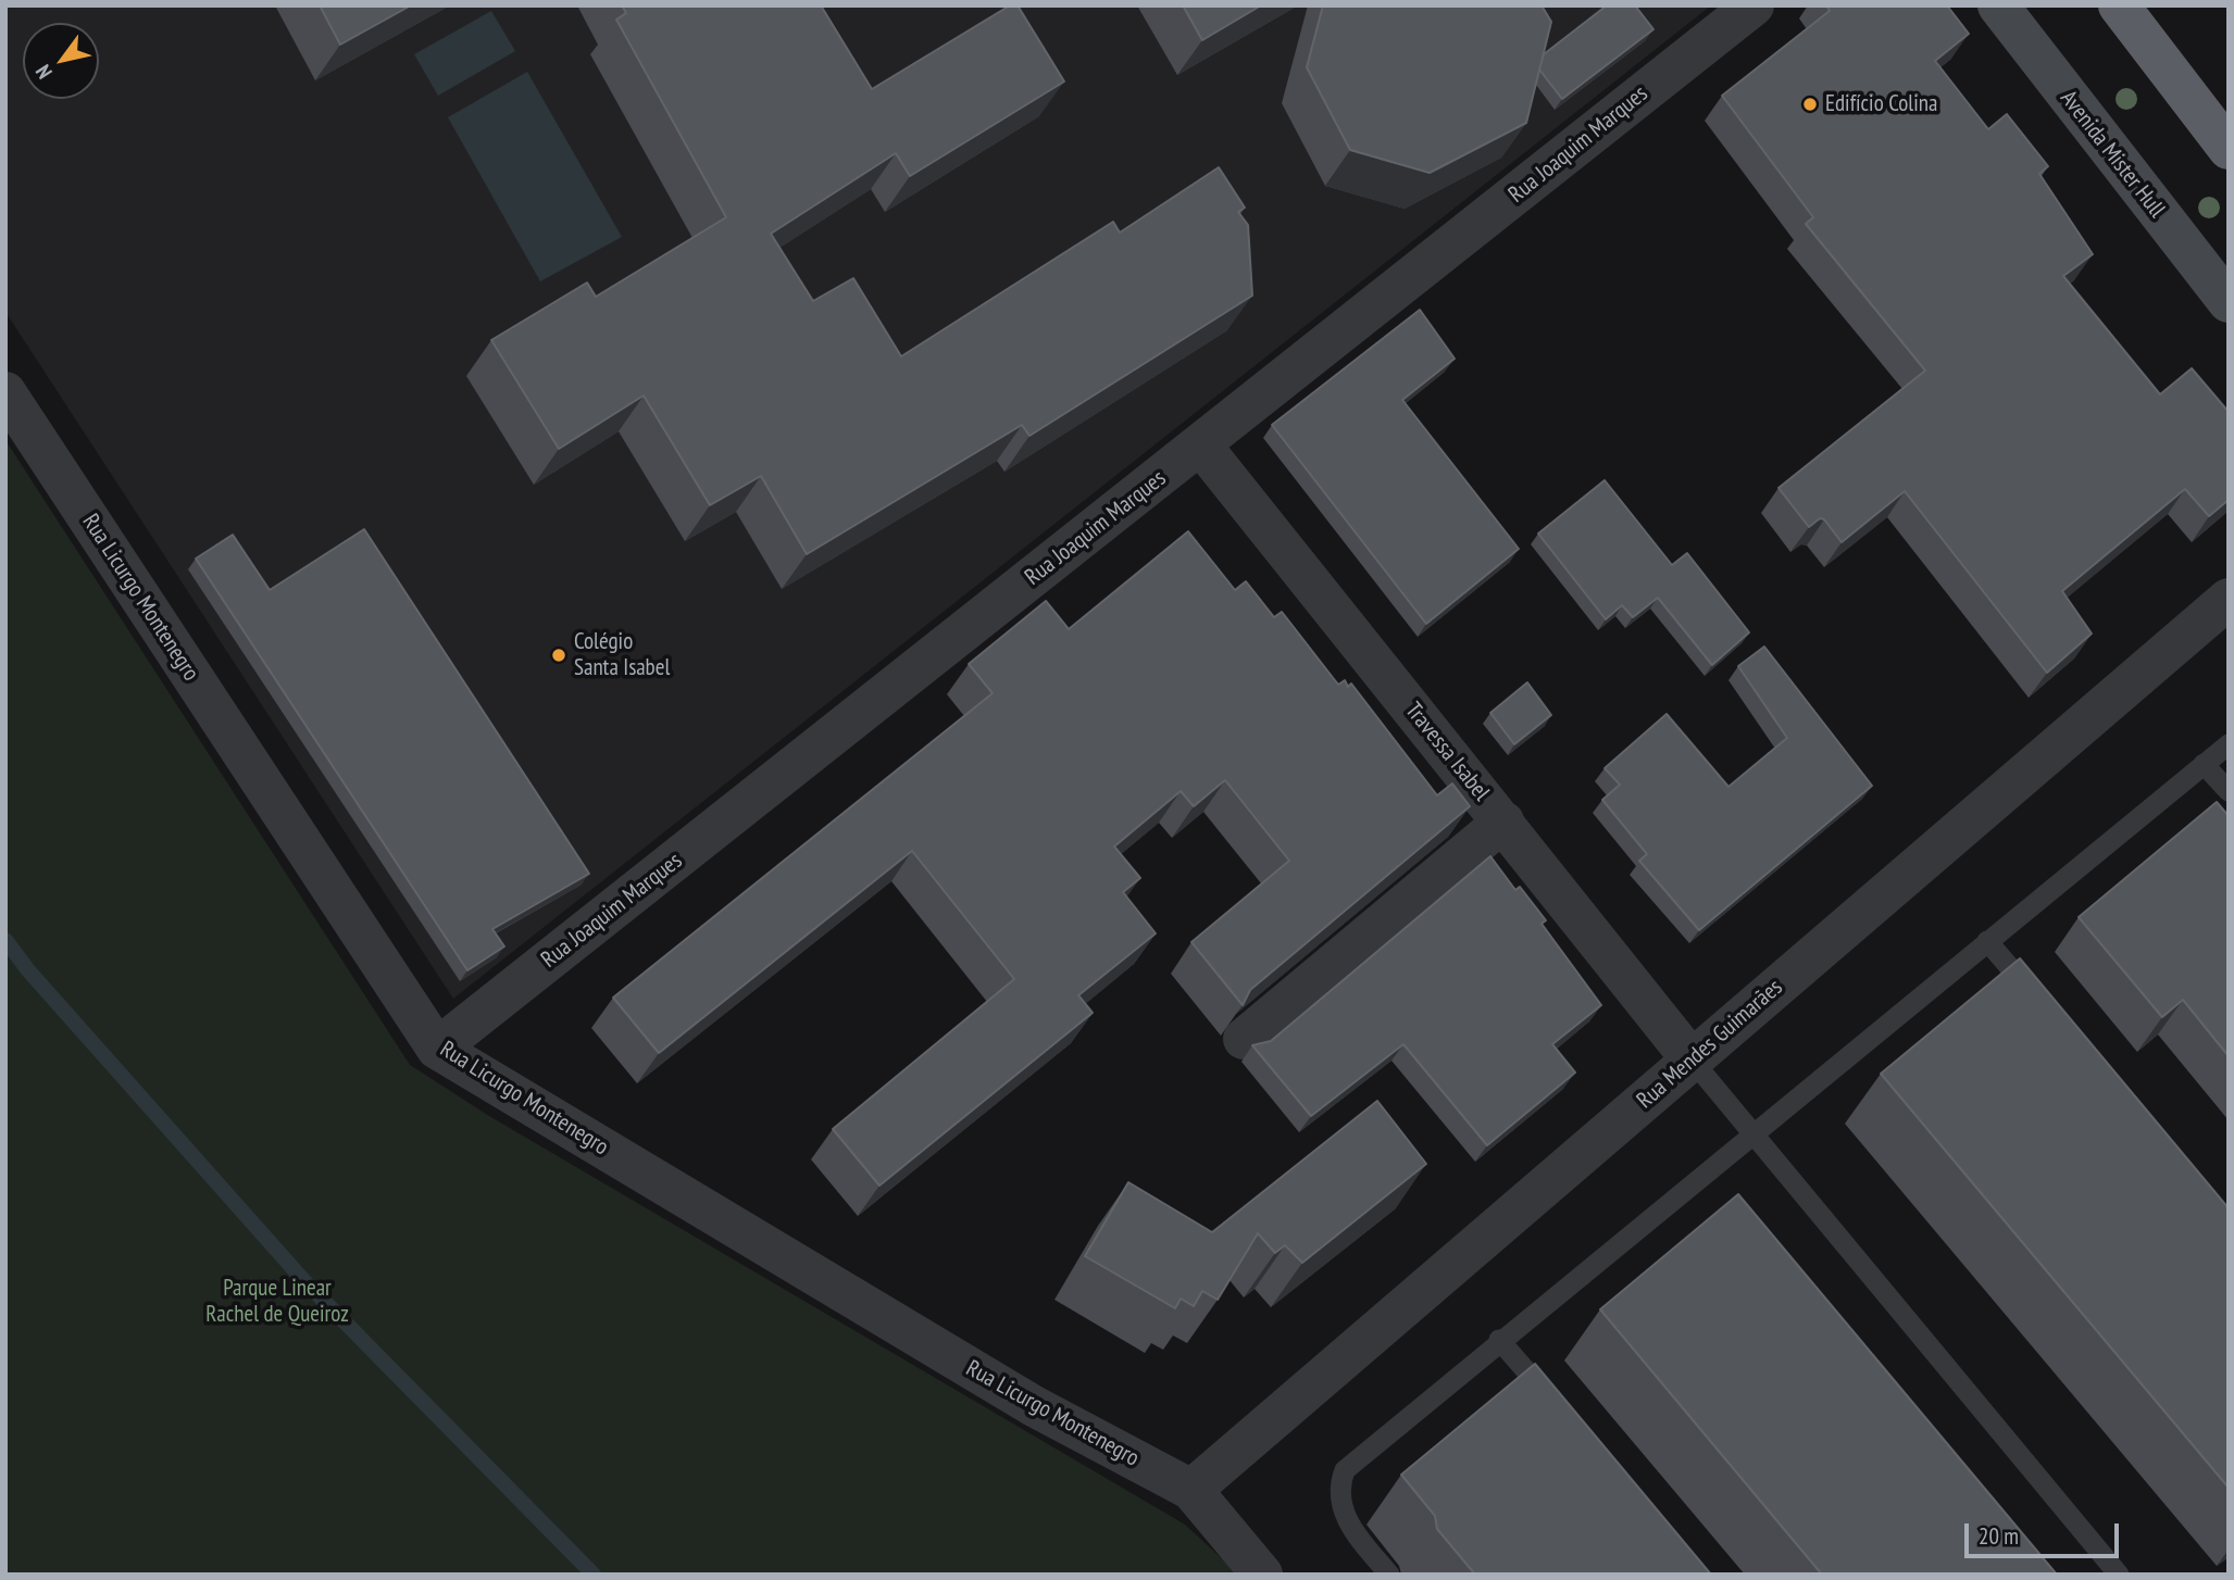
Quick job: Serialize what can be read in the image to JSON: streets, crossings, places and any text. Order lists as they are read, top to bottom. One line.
{"streets":{"main road":["Avenida Mister Hull"],"street":["Rua Joaquim Marques","Rua Licurgo Montenegro","Travessa Isabel","Rua Mendes Guimarães"]},"crossings":[["Rua Joaquim Marques","Rua Licurgo Montenegro"],["Rua Joaquim Marques","Travessa Isabel"],["Rua Licurgo Montenegro","Rua Mendes Guimarães"],["Travessa Isabel","Rua Mendes Guimarães"]],"parks":["Parque Linear Rachel de Queiroz"],"places":["Edifício Colina","Colégio Santa Isabel"],"scale_bar":"20 m","north":"bottom left"}
